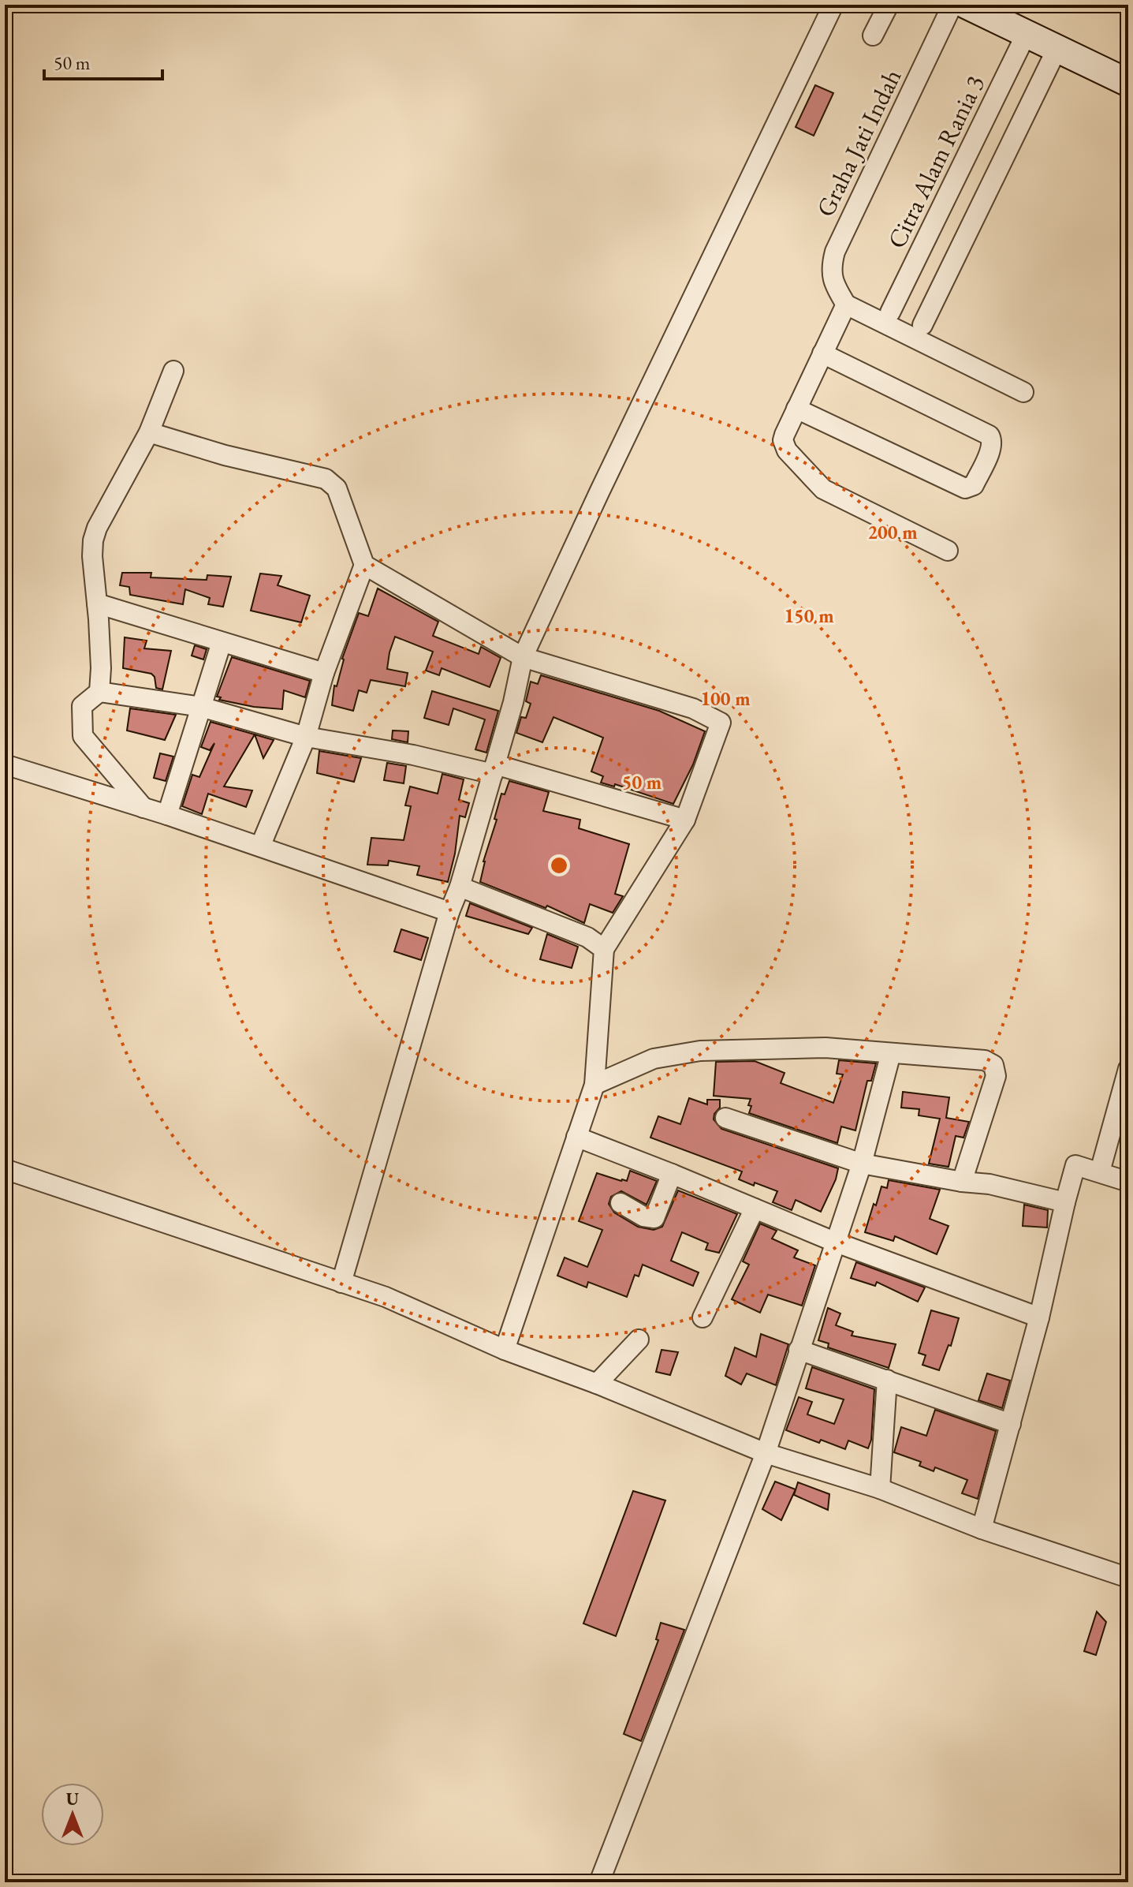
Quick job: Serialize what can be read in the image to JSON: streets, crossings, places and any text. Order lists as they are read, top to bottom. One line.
{"streets":{"street":["Graha Jati Indah","Citra Alam Rania 3"]},"scale_bar":"50 m","north":"top","rings":["200 m","150 m","100 m","50 m"]}
